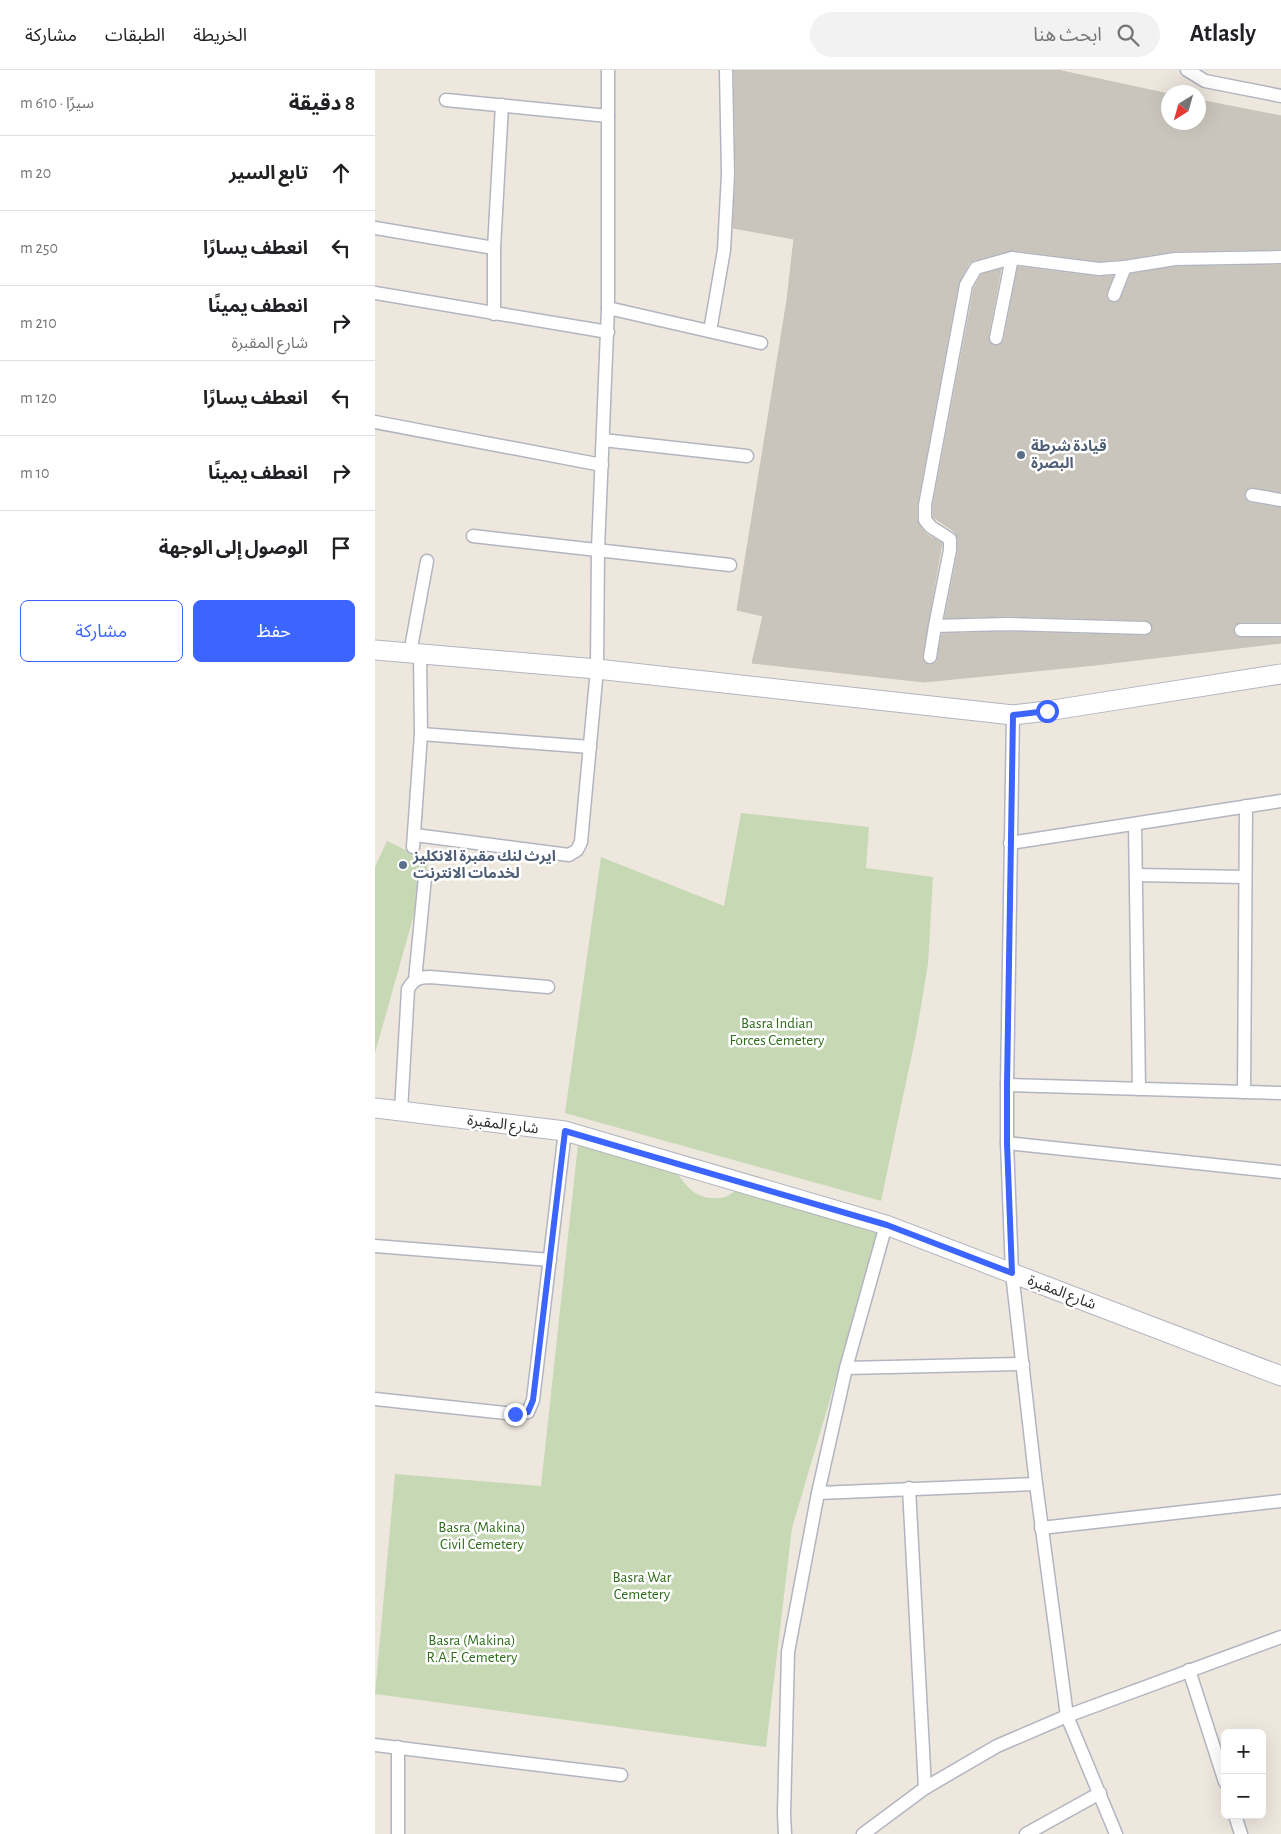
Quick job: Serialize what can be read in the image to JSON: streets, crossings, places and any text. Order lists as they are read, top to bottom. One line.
{"streets":{"main road":["شارع المقبرة"]},"parks":["Basra Indian Forces Cemetery","Basra (Makina) Civil Cemetery","Basra War Cemetery","Basra (Makina) R.A.F. Cemetery"],"places":["قيادة شرطة البصرة","ايرث لنك مقبرة الانكليز لخدمات الانترنت"],"north":"bottom left","page":{"header":"Atlasly","search":"ابحث هنا","nav":["الخريطة","الطبقات","مشاركة"],"heading":["8 دقيقة","سيرًا · 610 m"],"list":[["تابع السير","20 m"],["انعطف يسارًا","250 m"],["انعطف يمينًا","شارع المقبرة","210 m"],["انعطف يسارًا","120 m"],["انعطف يمينًا","10 m"],"الوصول إلى الوجهة"],"buttons":["حفظ","مشاركة"],"map_buttons":["+","−"]}}
